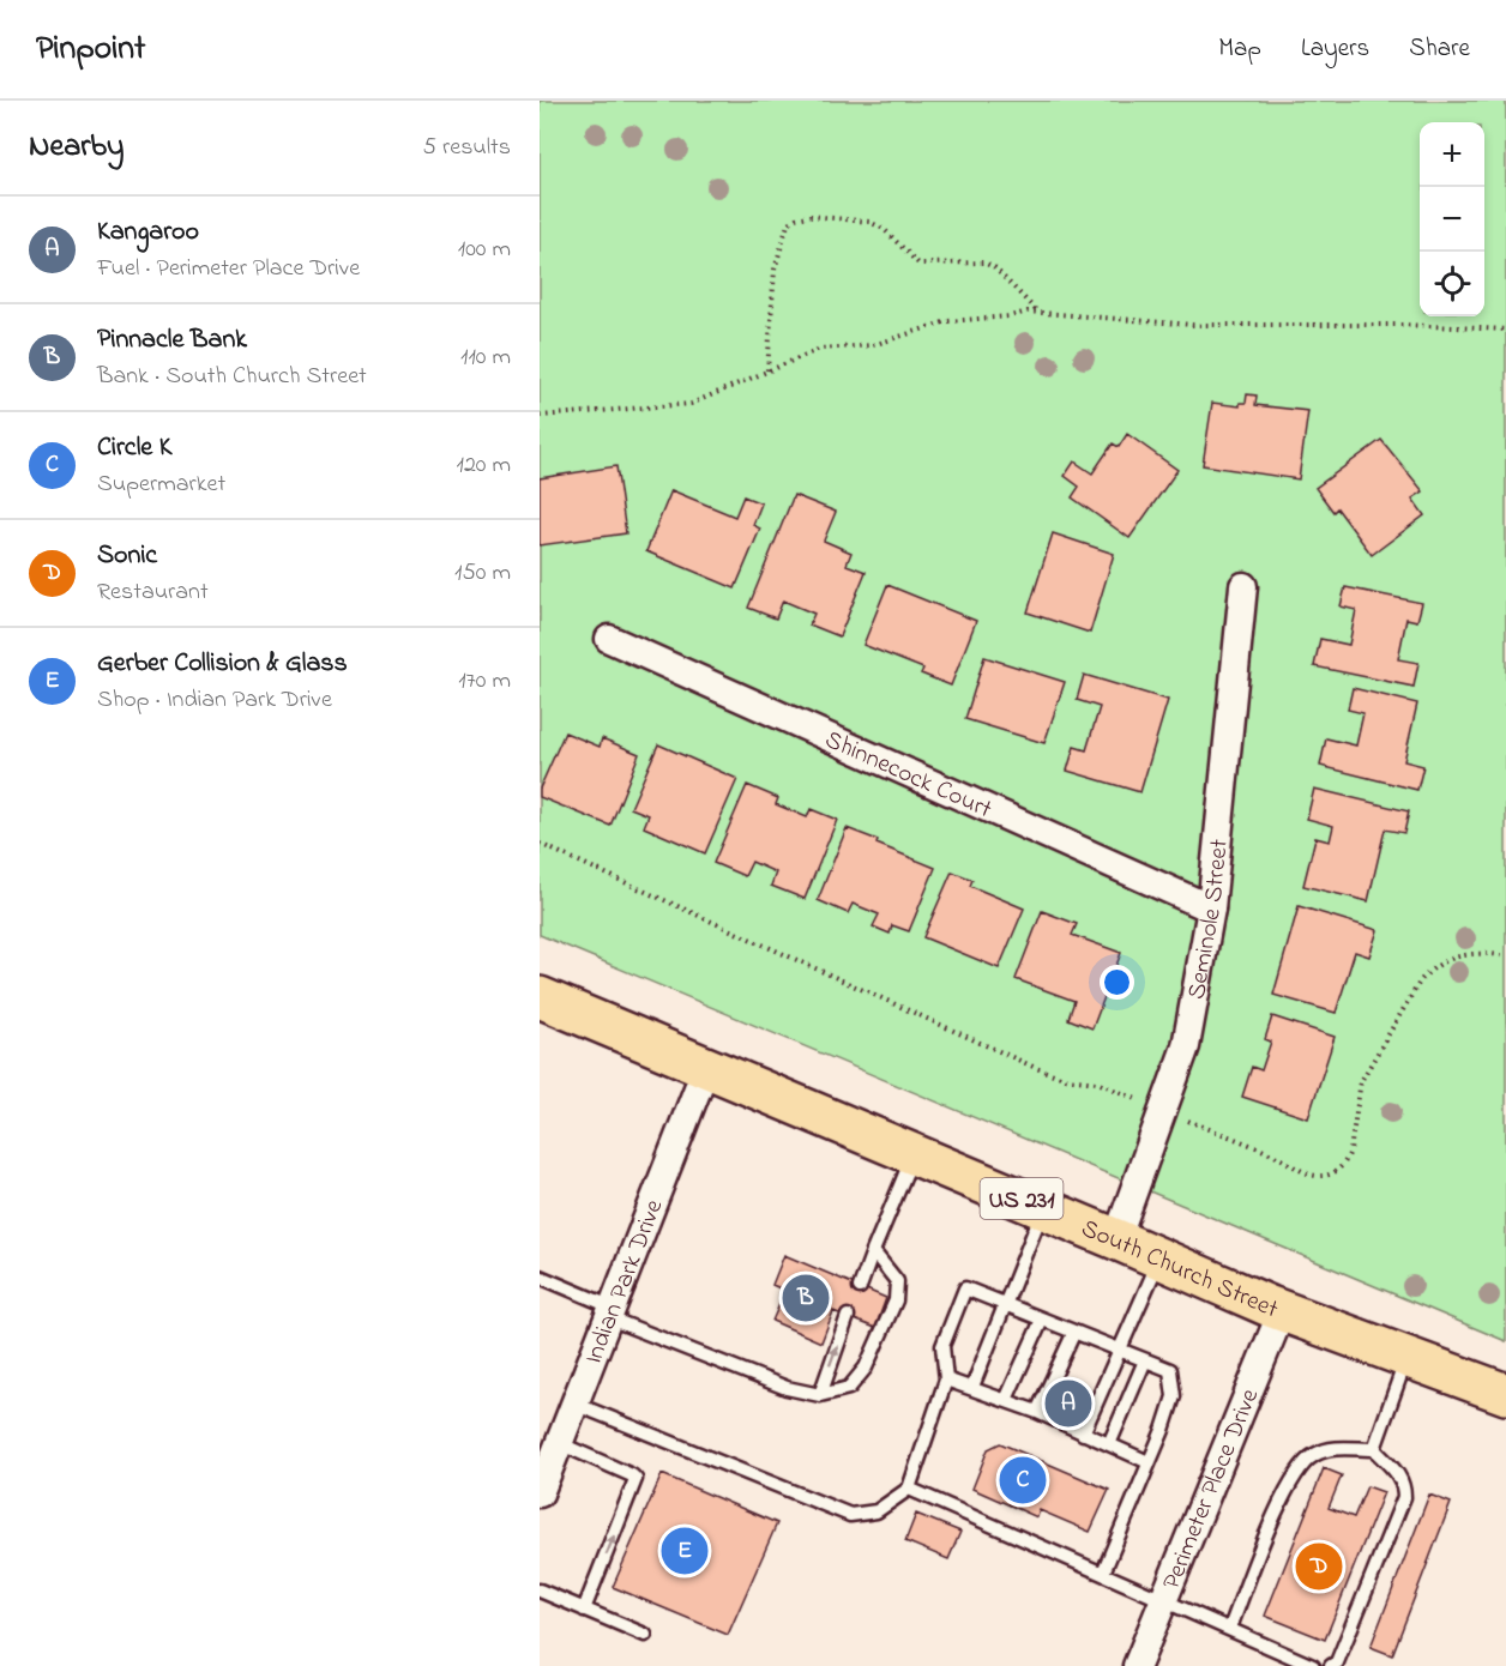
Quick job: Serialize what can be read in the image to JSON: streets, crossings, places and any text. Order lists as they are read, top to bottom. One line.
{"streets":{"highway":["US 231","South Church Street"],"street":["Shinnecock Court","Seminole Street","Indian Park Drive","Perimeter Place Drive"]},"crossings":[["Shinnecock Court","Seminole Street"],["Seminole Street","South Church Street"],["South Church Street","Indian Park Drive"],["South Church Street","Perimeter Place Drive"]],"page":{"header":"Pinpoint","nav":["Map","Layers","Share"],"heading":["Nearby","5 results"],"map_buttons":["+","−"],"list":[{"mark":"A","name":"Kangaroo","note":"Fuel · Perimeter Place Drive","value":"100 m"},{"mark":"B","name":"Pinnacle Bank","note":"Bank · South Church Street","value":"110 m"},{"mark":"C","name":"Circle K","note":"Supermarket","value":"120 m"},{"mark":"D","name":"Sonic","note":"Restaurant","value":"150 m"},{"mark":"E","name":"Gerber Collision & Glass","note":"Shop · Indian Park Drive","value":"170 m"}],"pins":["B","A","C","E","D"]}}
